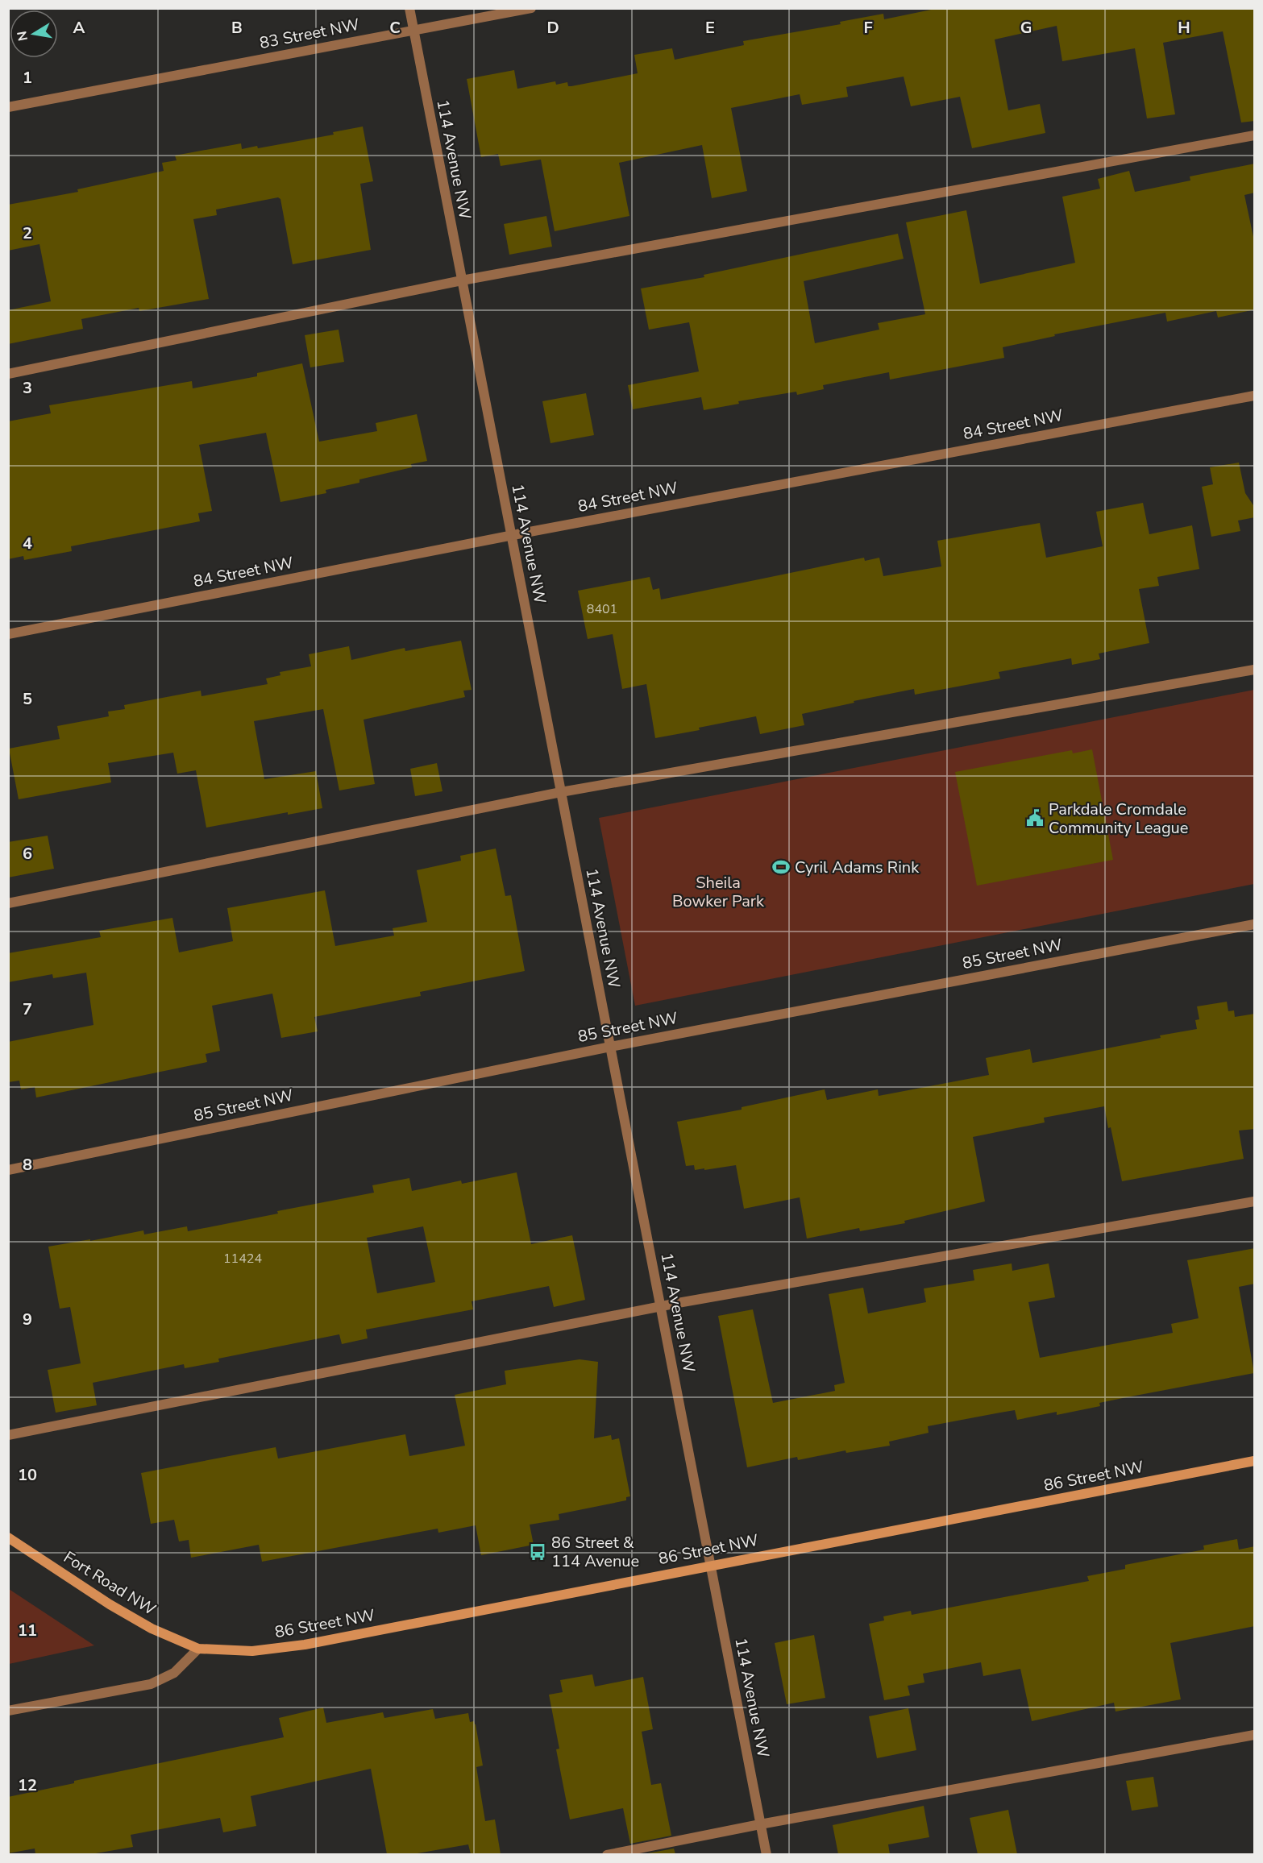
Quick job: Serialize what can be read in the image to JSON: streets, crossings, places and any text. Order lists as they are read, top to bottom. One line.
{"streets":{"street":["83 Street NW","114 Avenue NW","84 Street NW","85 Street NW","86 Street NW","Fort Road NW"]},"crossings":[["83 Street NW","114 Avenue NW"],["114 Avenue NW","84 Street NW"],["114 Avenue NW","85 Street NW"],["114 Avenue NW","86 Street NW"],["86 Street NW","Fort Road NW"]],"parks":["Sheila Bowker Park"],"places":{"public building":["Parkdale Cromdale Community League"],"sports":["Cyril Adams Rink"],"bus stop":["86 Street & 114 Avenue"]},"house_numbers":["8401","11424"],"north":"left","grid":{"columns":["A","B","C","D","E","F","G","H"],"rows":["1","2","3","4","5","6","7","8","9","10","11","12"]}}
